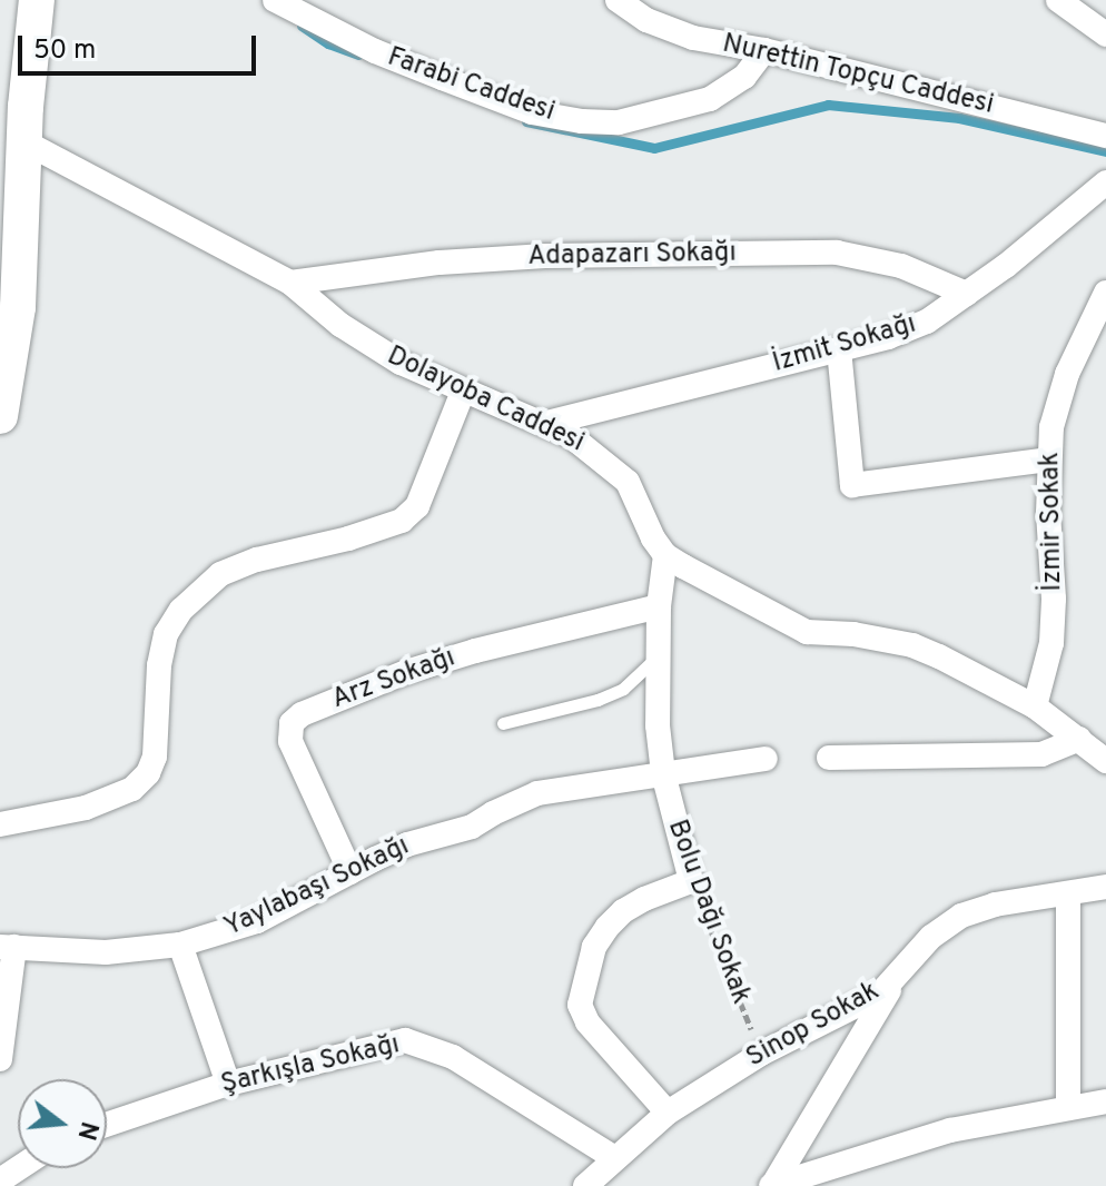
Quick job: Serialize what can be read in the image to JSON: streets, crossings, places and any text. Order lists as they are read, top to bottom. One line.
{"streets":{"street":["Nurettin Topçu Caddesi","Farabi Caddesi","Adapazarı Sokağı","İzmit Sokağı","Dolayoba Caddesi","İzmir Sokak","Arz Sokağı","Yaylabaşı Sokağı","Bolu Dağı Sokak","Sinop Sokak","Şarkışla Sokağı"]},"crossings":[["Nurettin Topçu Caddesi","Farabi Caddesi"],["Adapazarı Sokağı","İzmit Sokağı"],["Adapazarı Sokağı","Dolayoba Caddesi"],["İzmit Sokağı","Dolayoba Caddesi"],["Dolayoba Caddesi","Bolu Dağı Sokak"],["Arz Sokağı","Yaylabaşı Sokağı"],["Arz Sokağı","Bolu Dağı Sokak"],["Yaylabaşı Sokağı","Bolu Dağı Sokak"],["Bolu Dağı Sokak","Sinop Sokak"],["Sinop Sokak","Şarkışla Sokağı"]],"scale_bar":"50 m","north":"right"}
